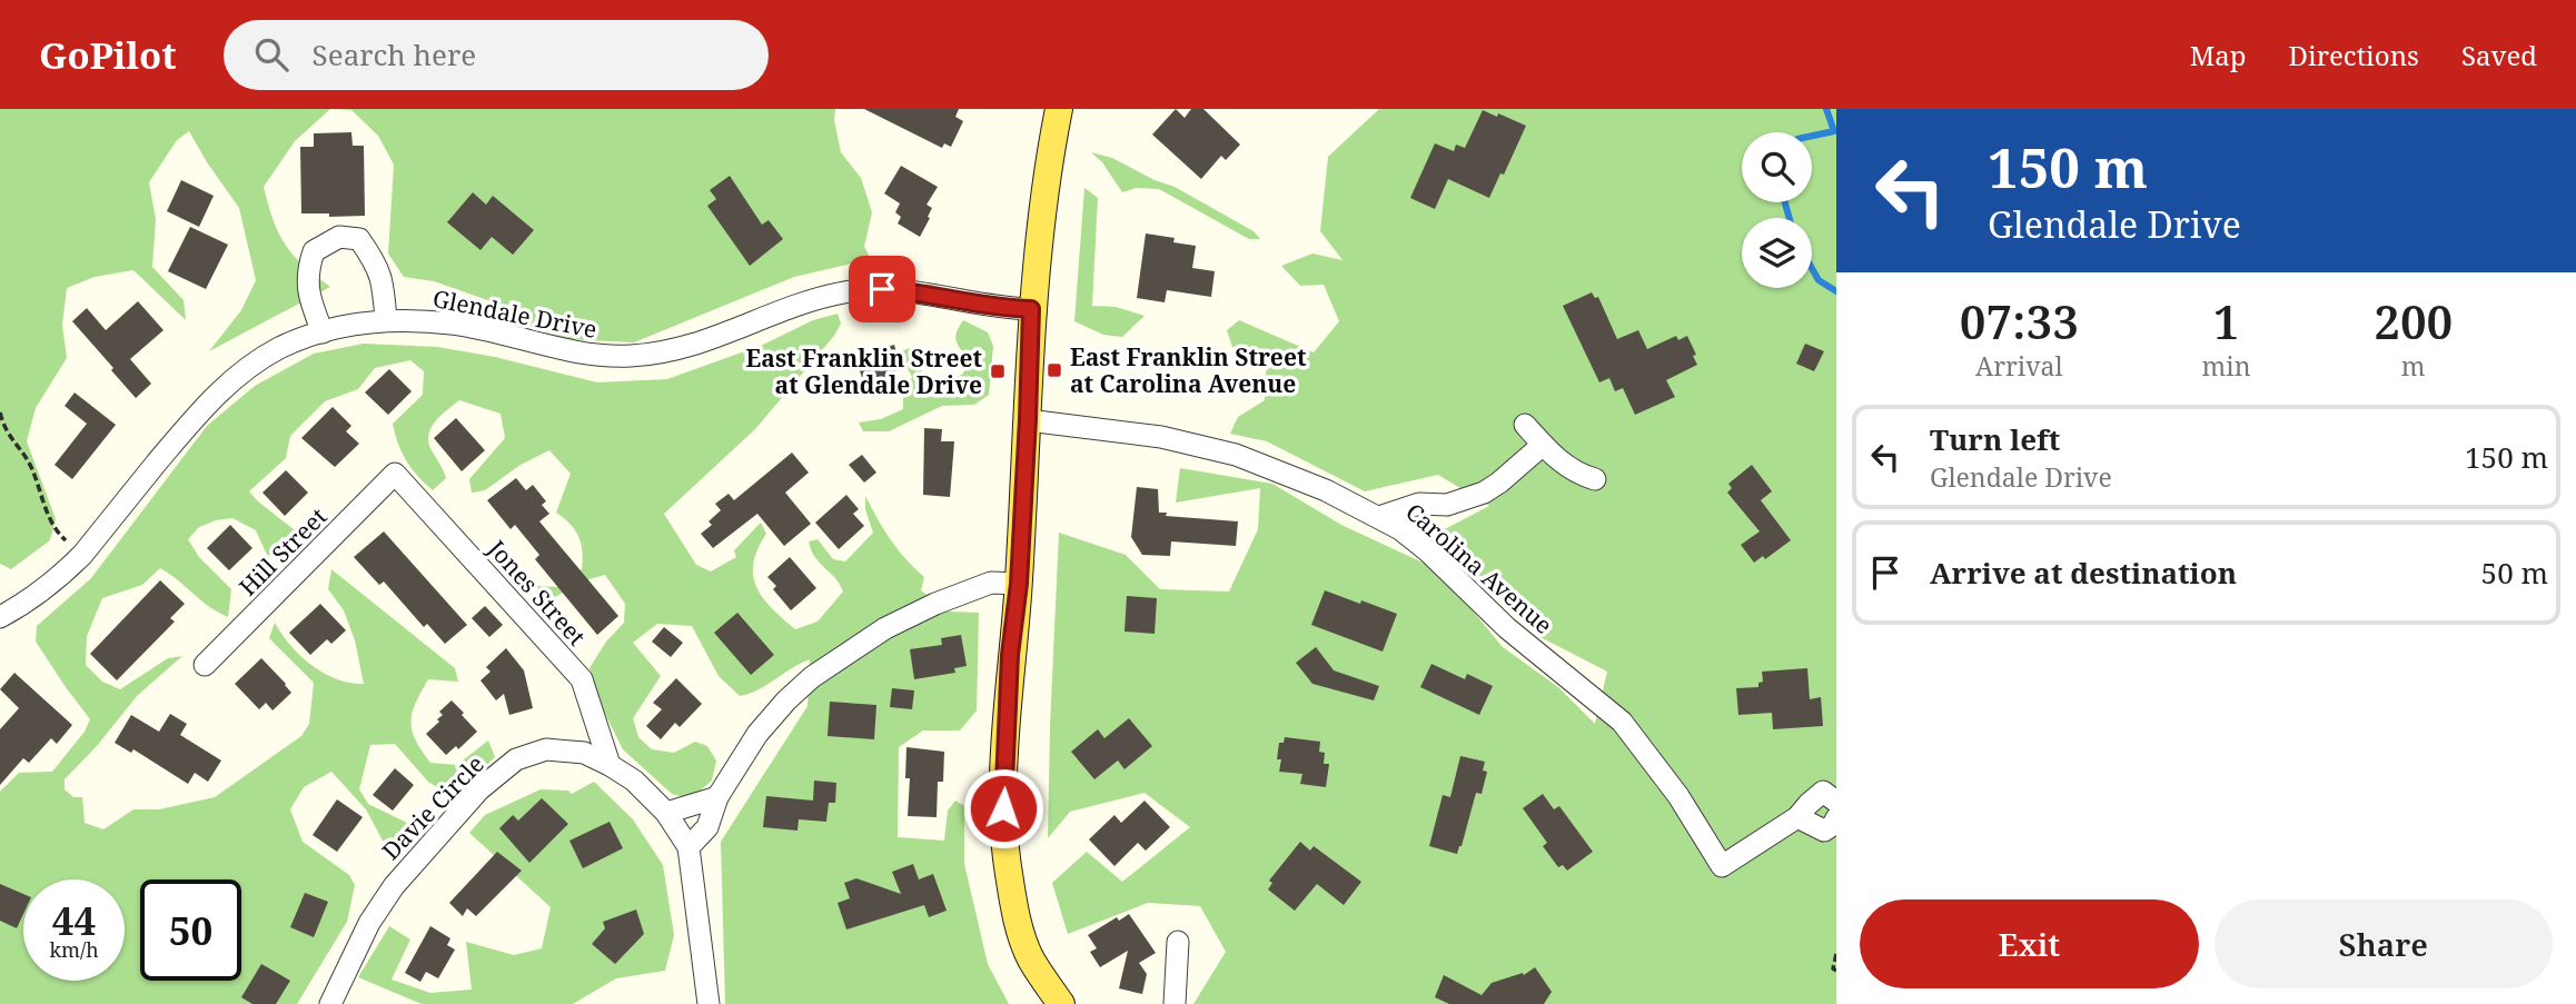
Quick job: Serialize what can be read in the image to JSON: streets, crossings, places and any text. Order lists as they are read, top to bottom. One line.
{"streets":{"street":["Glendale Drive","Hill Street","Carolina Avenue","Jones Street","Davie Circle"]},"crossings":[["Hill Street","Jones Street"],["Jones Street","Davie Circle"]],"places":{"transit":["East Franklin Street at Carolina Avenue","East Franklin Street at Glendale Drive"]},"page":{"header":"GoPilot","search":"Search here","nav":["Map","Directions","Saved"],"turn":["150 m","Glendale Drive"],"eta":["07:33","Arrival","1","min","200","m"],"list":[{"name":"Turn left","note":"Glendale Drive","value":"150 m"},{"name":"Arrive at destination","value":"50 m"}],"speed":"44 km/h","limit":"50","buttons":["Exit","Share"]}}
